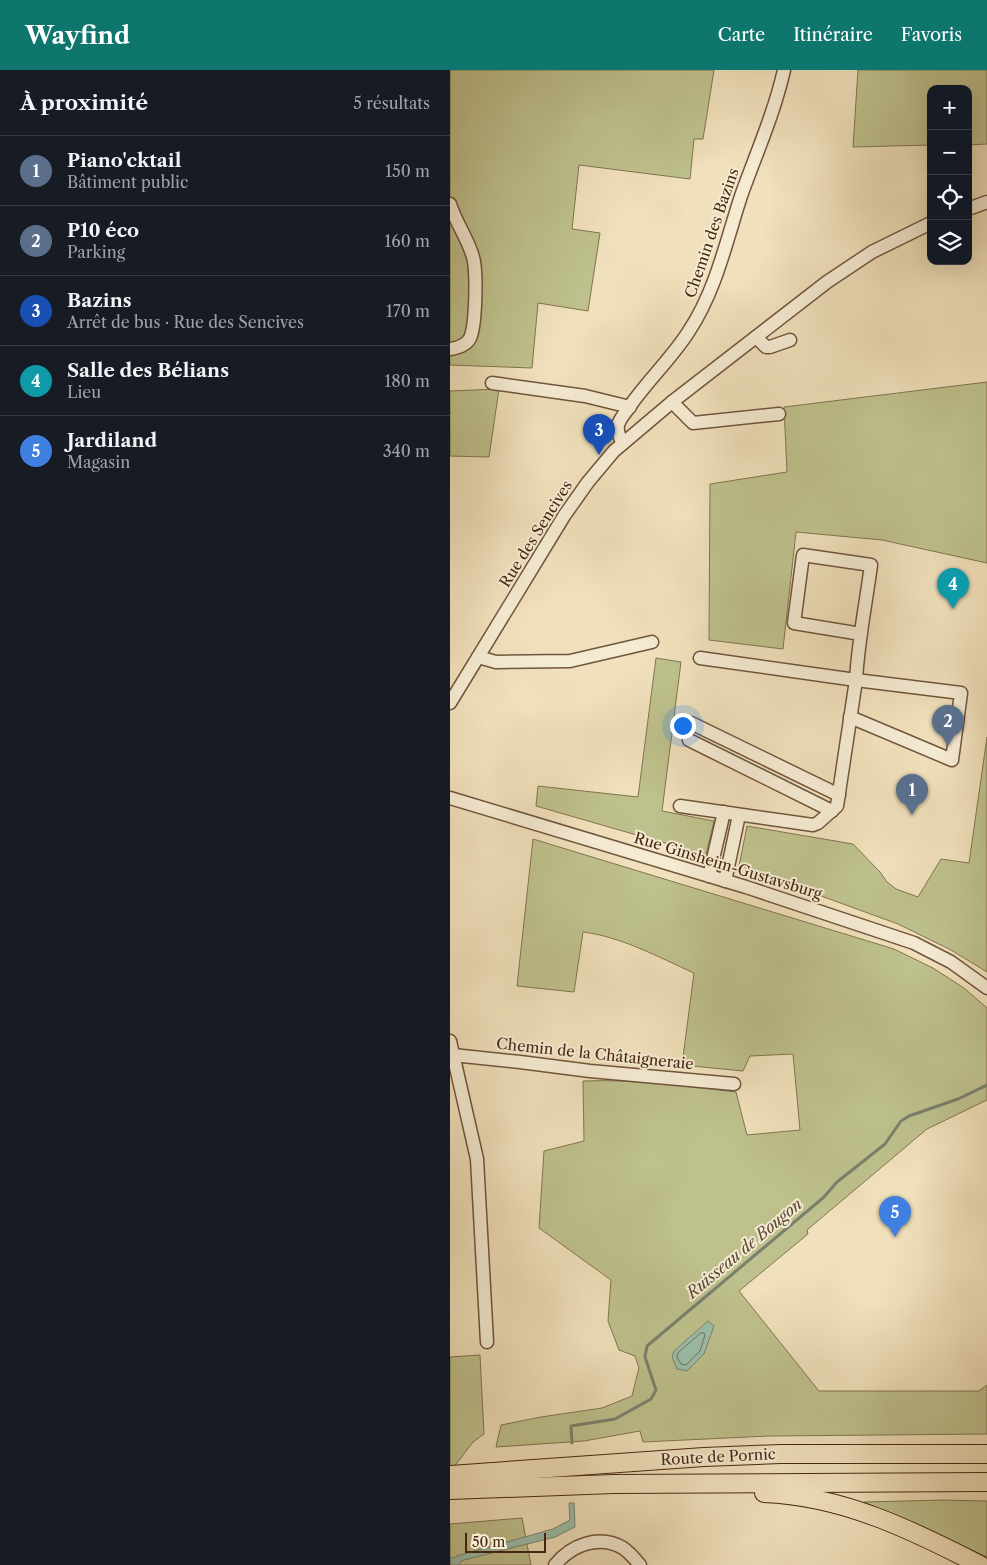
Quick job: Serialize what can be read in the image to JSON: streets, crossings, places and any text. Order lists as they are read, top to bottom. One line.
{"streets":{"highway":["Route de Pornic"],"street":["Chemin des Bazins","Rue des Sencives","Rue Ginsheim-Gustavsburg","Chemin de la Châtaigneraie"]},"crossings":[["Chemin des Bazins","Rue des Sencives"]],"water":["Ruisseau de Bougon"],"scale_bar":"50 m","page":{"header":"Wayfind","nav":["Carte","Itinéraire","Favoris"],"heading":["À proximité","5 résultats"],"map_buttons":["+","−"],"list":[{"mark":"1","name":"Piano'cktail","note":"Bâtiment public","value":"150 m"},{"mark":"2","name":"P10 éco","note":"Parking","value":"160 m"},{"mark":"3","name":"Bazins","note":"Arrêt de bus · Rue des Sencives","value":"170 m"},{"mark":"4","name":"Salle des Bélians","note":"Lieu","value":"180 m"},{"mark":"5","name":"Jardiland","note":"Magasin","value":"340 m"}],"pins":["3","4","2","1","5"],"scale":"50 m"}}
